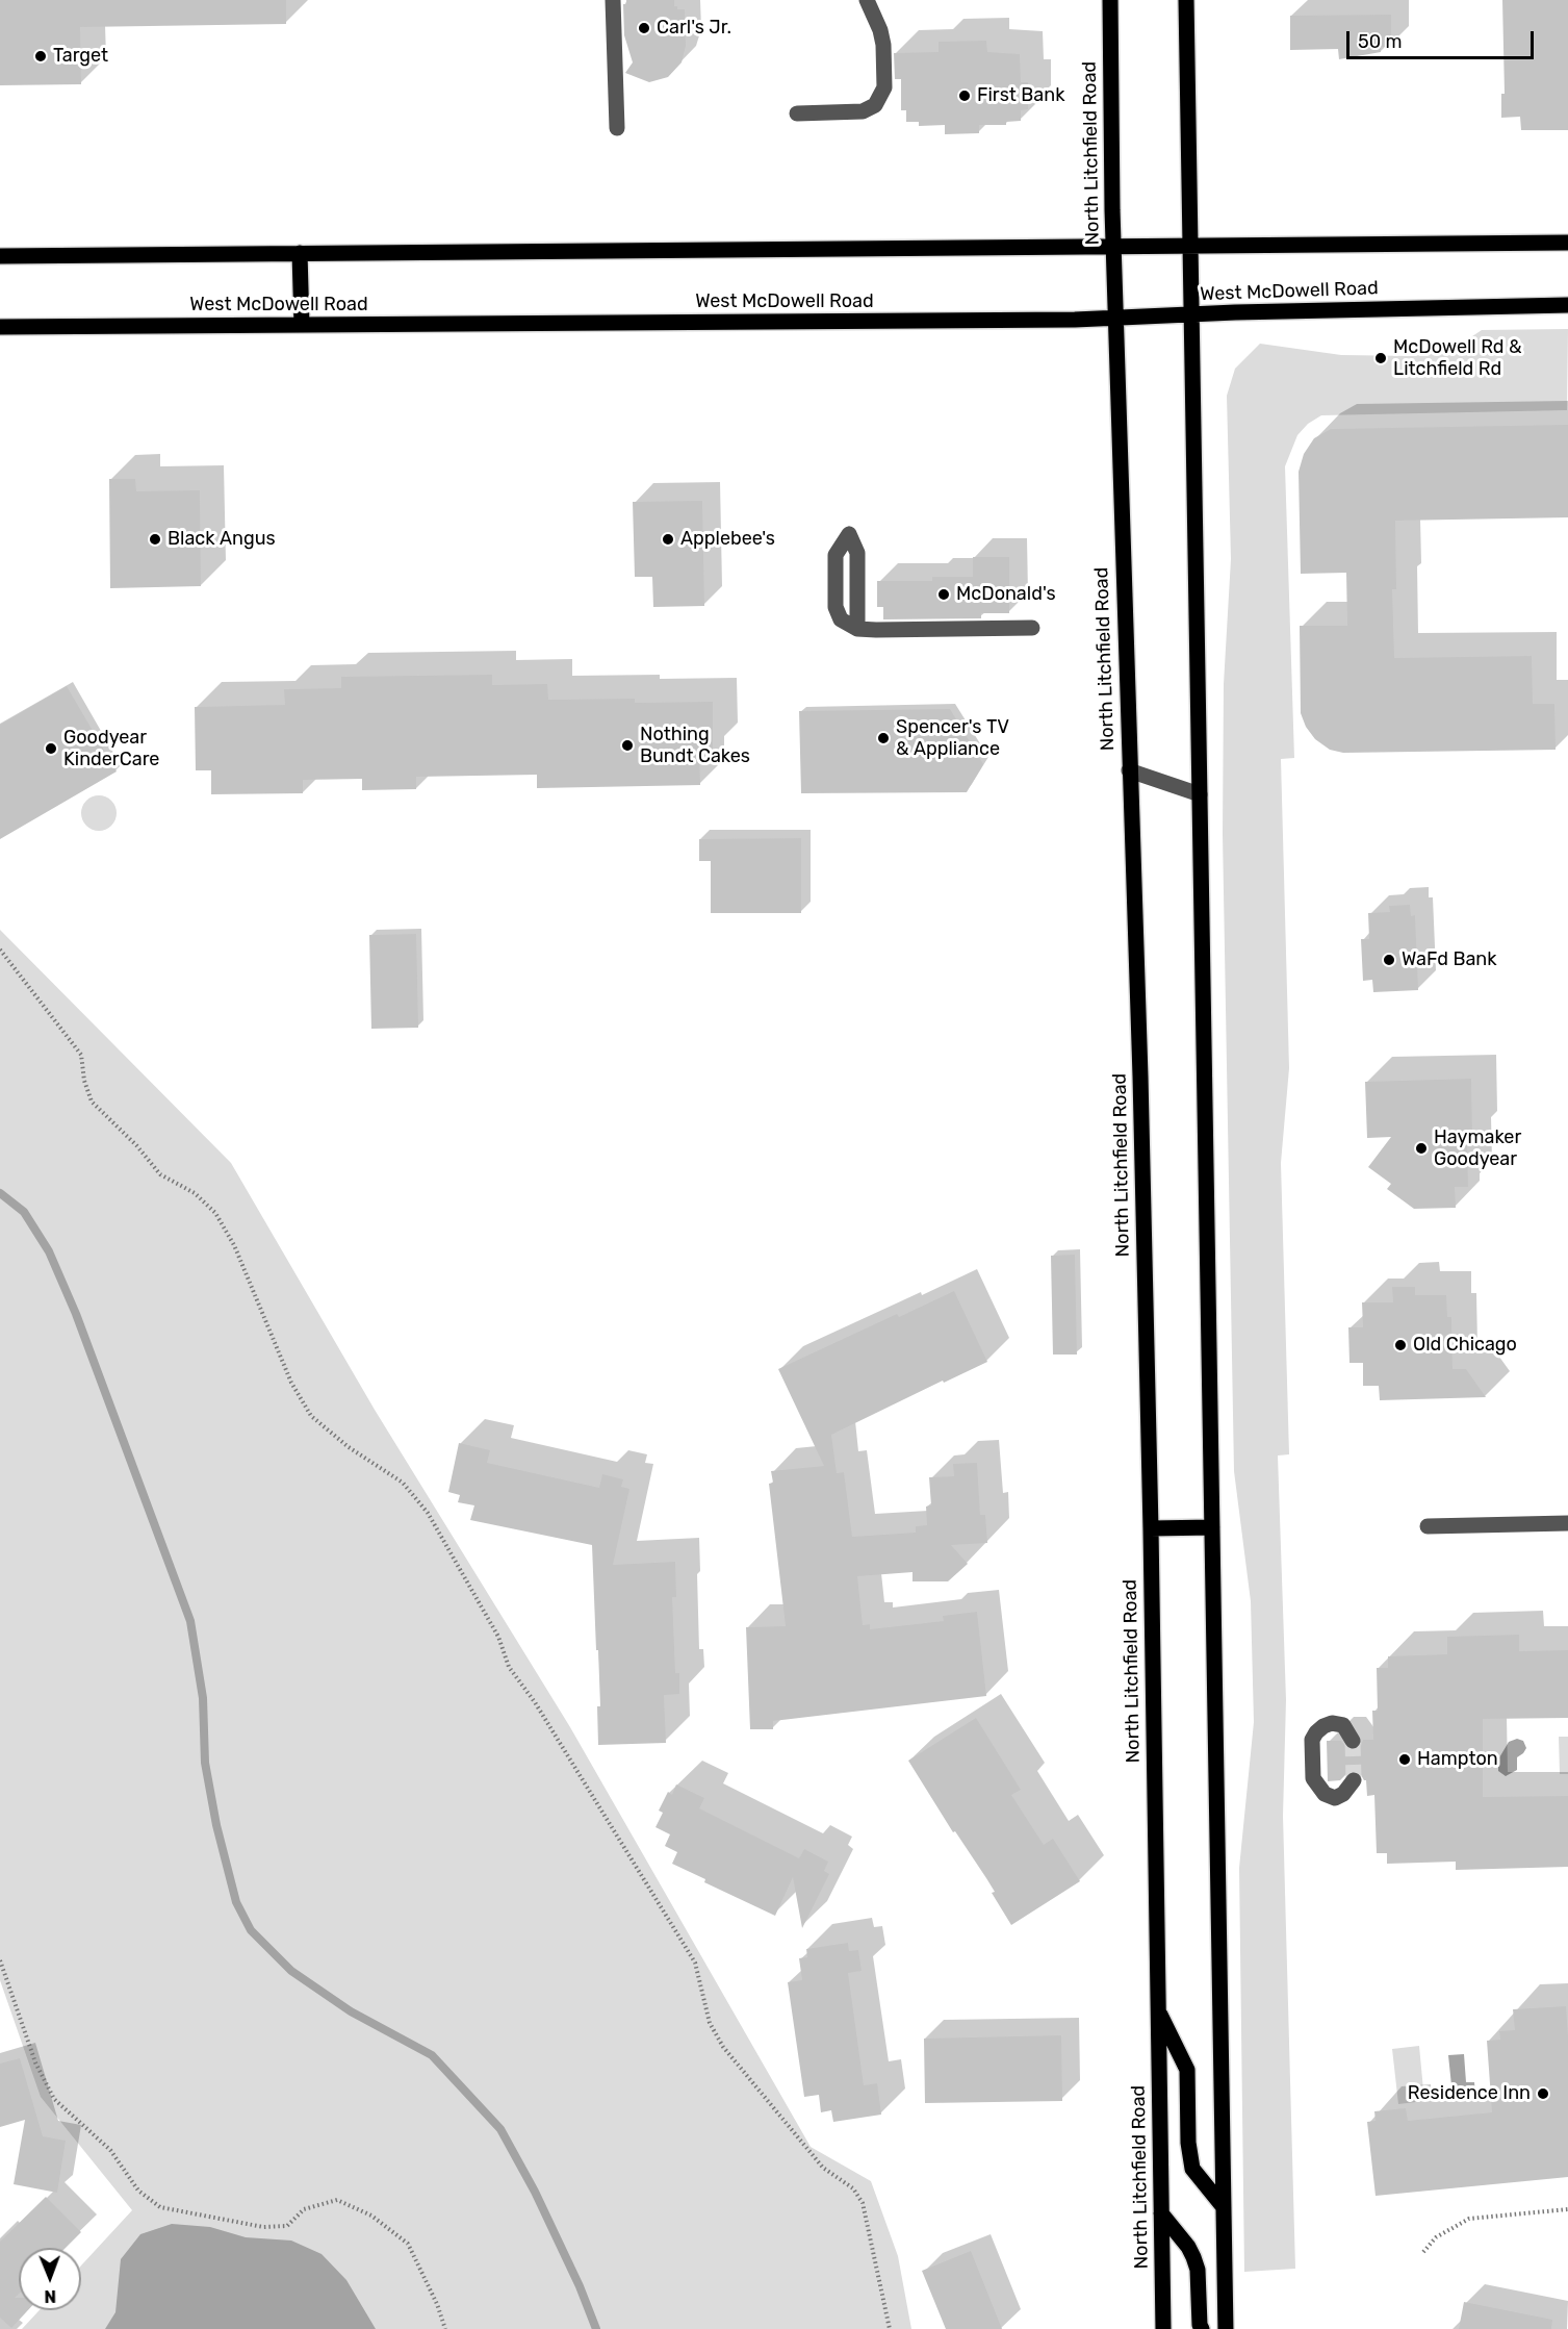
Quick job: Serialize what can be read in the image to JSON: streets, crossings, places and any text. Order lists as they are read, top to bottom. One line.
{"streets":{"main road":["North Litchfield Road","West McDowell Road"]},"crossings":[["North Litchfield Road","West McDowell Road"]],"places":["Carl's Jr.","Target","First Bank","McDowell Rd & Litchfield Rd","Black Angus","Applebee's","McDonald's","Spencer's TV & Appliance","Nothing Bundt Cakes","Goodyear KinderCare","WaFd Bank","Haymaker Goodyear","Old Chicago","Hampton","Residence Inn"],"scale_bar":"50 m","north":"bottom"}
